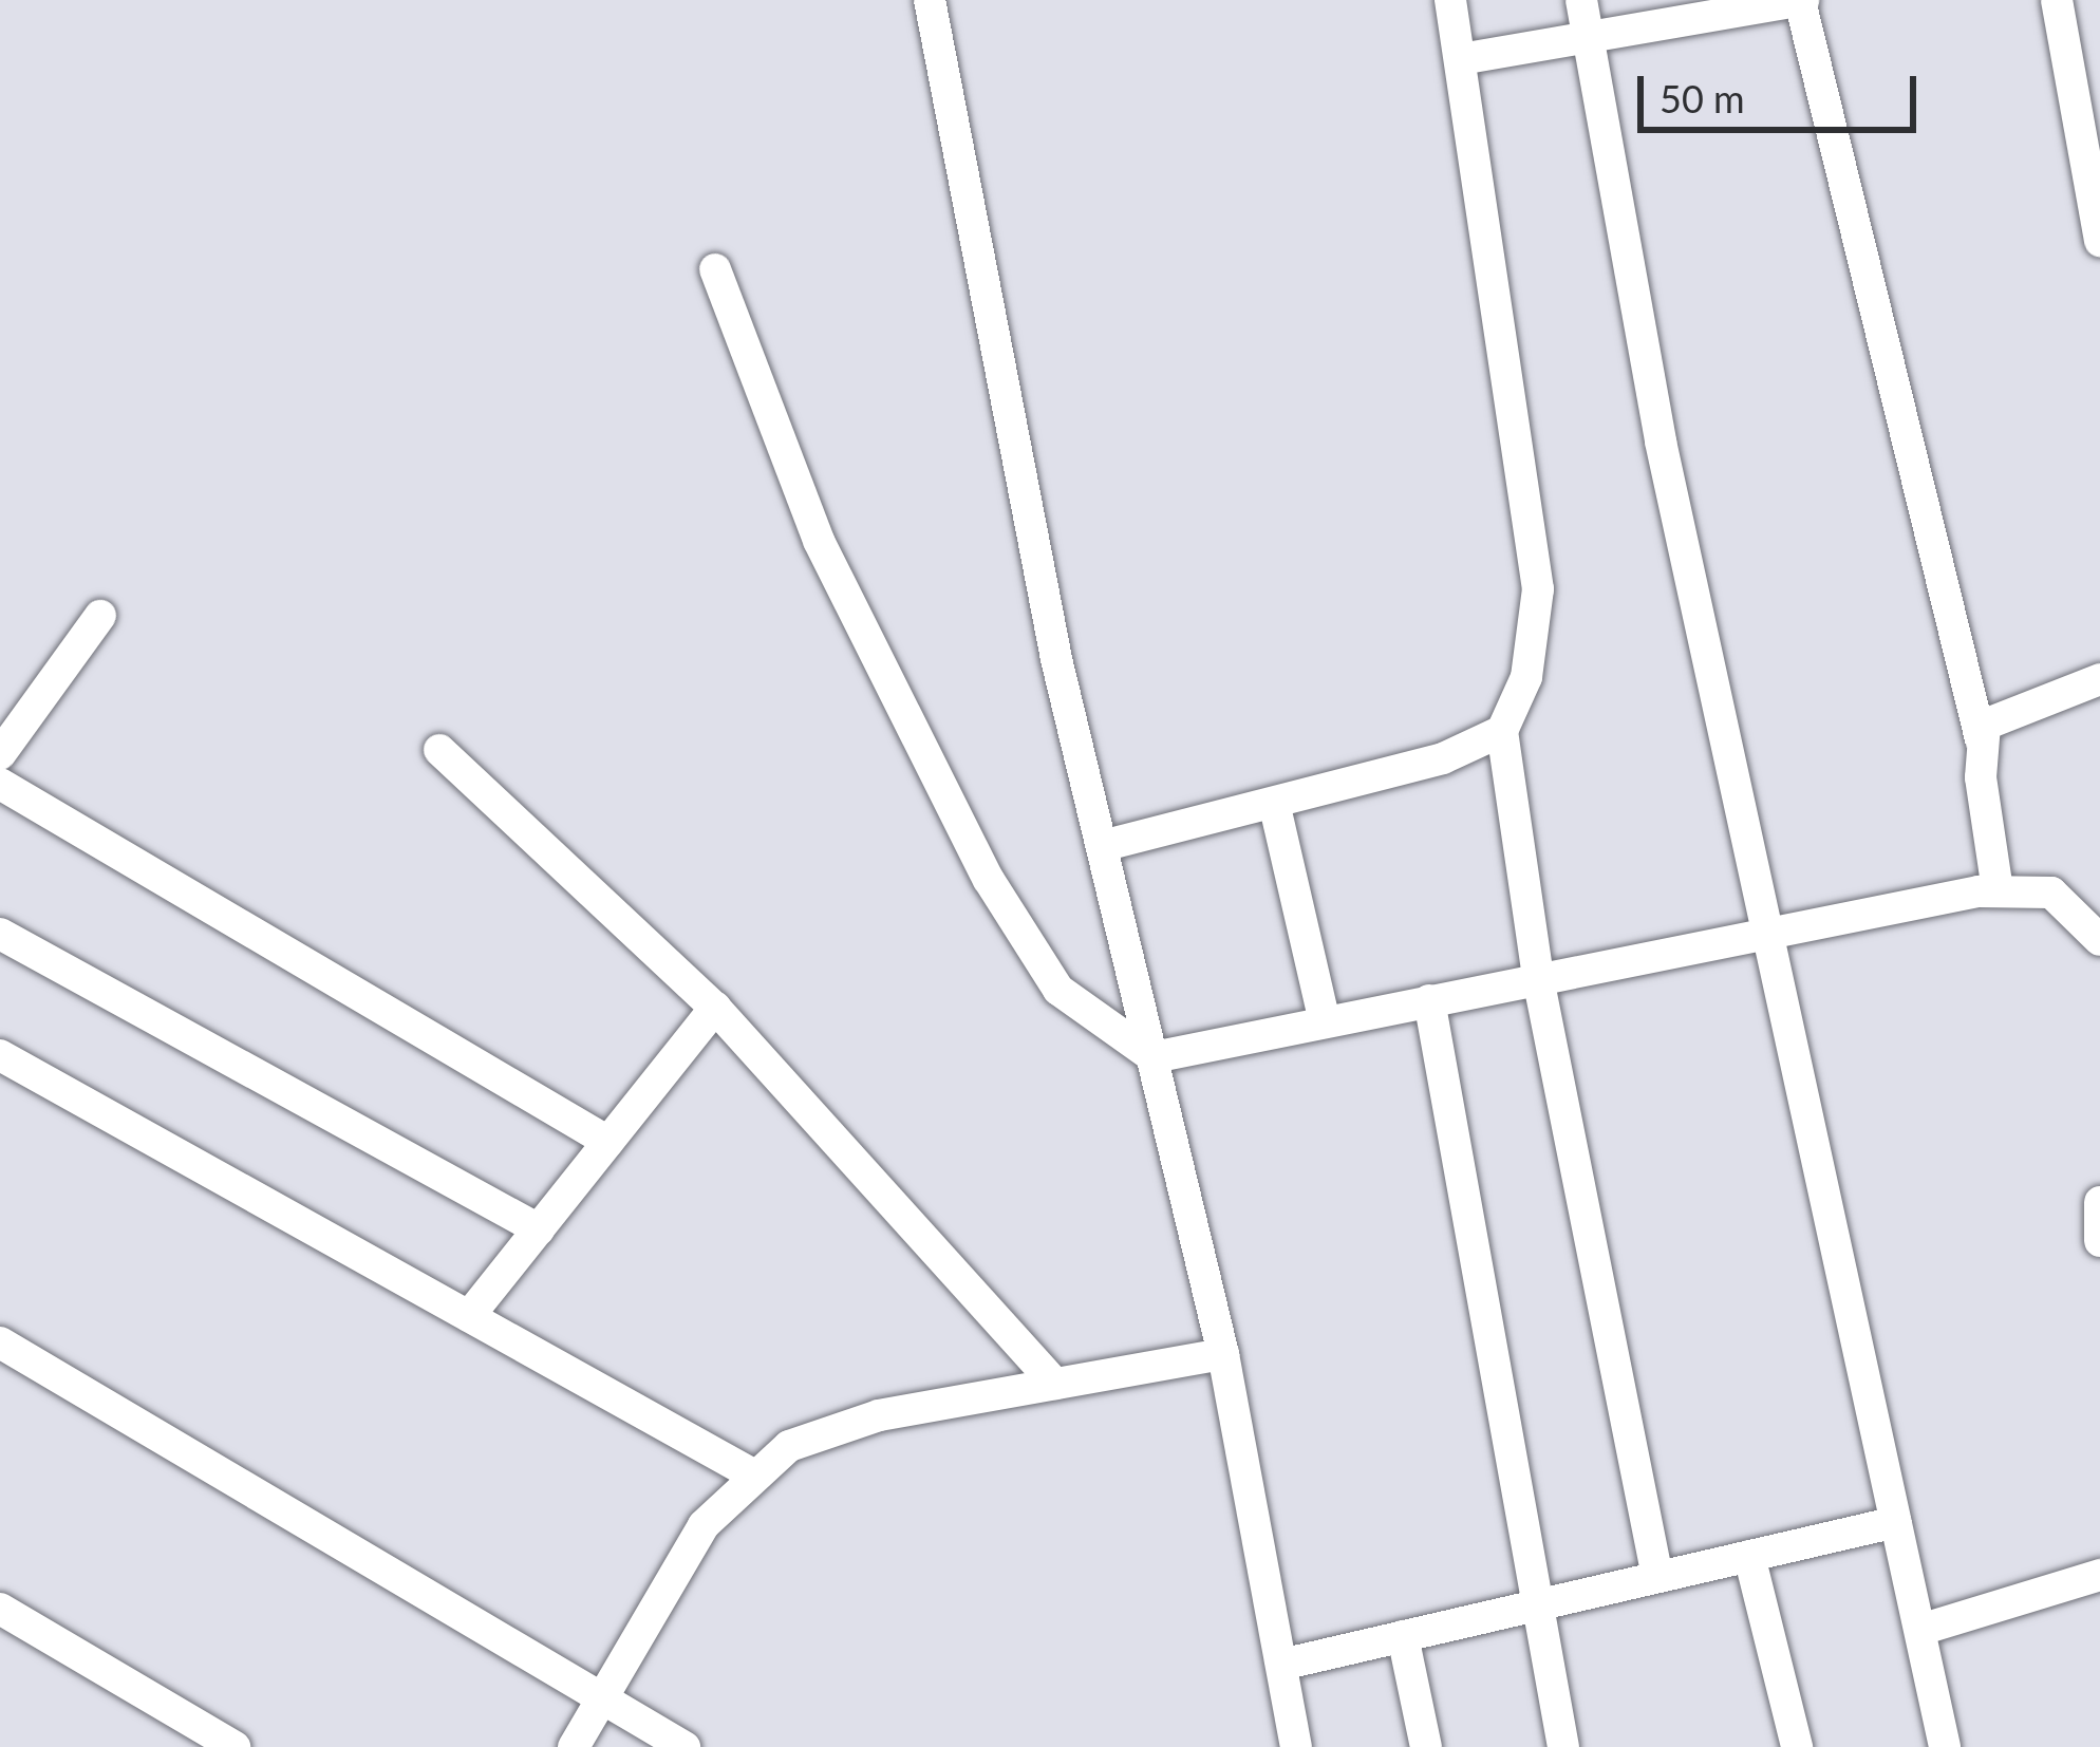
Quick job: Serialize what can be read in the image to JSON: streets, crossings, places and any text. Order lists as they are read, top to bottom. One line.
{"scale_bar":"50 m"}
